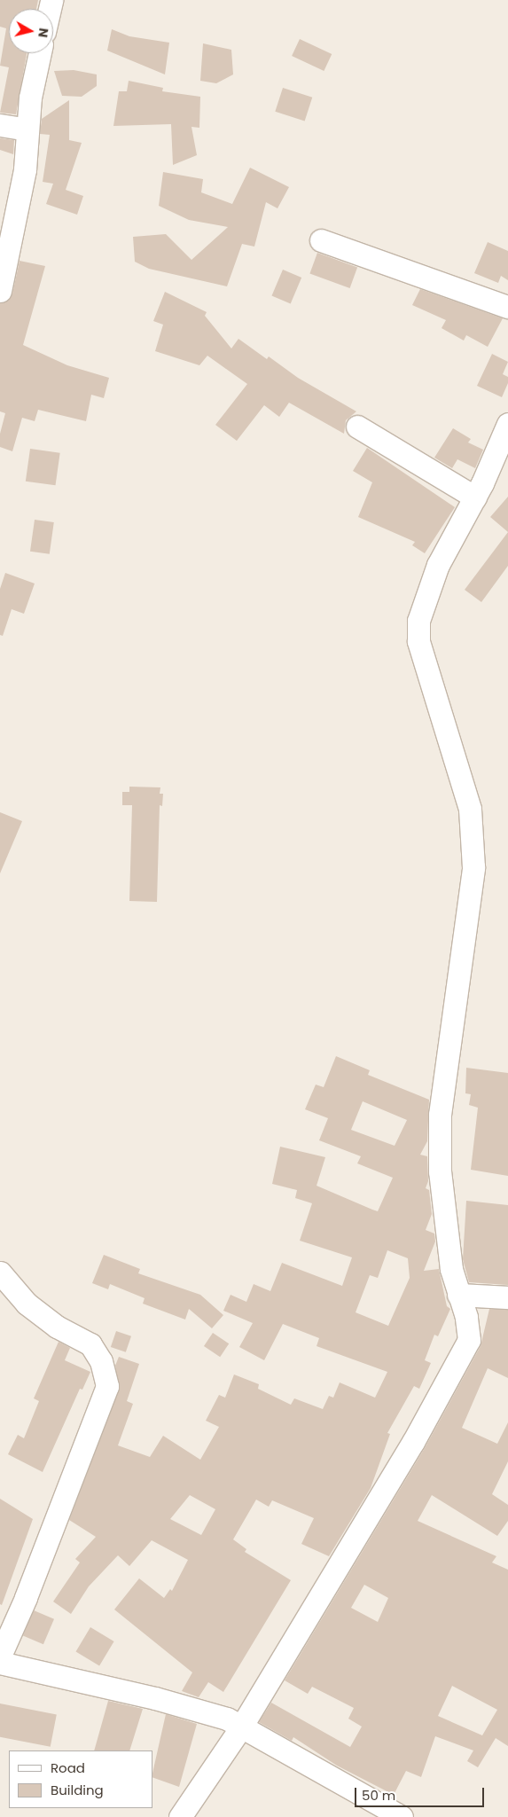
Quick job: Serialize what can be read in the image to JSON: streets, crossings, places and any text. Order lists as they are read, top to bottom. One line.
{"legend":["Road","Building"],"scale_bar":"50 m","north":"right"}
